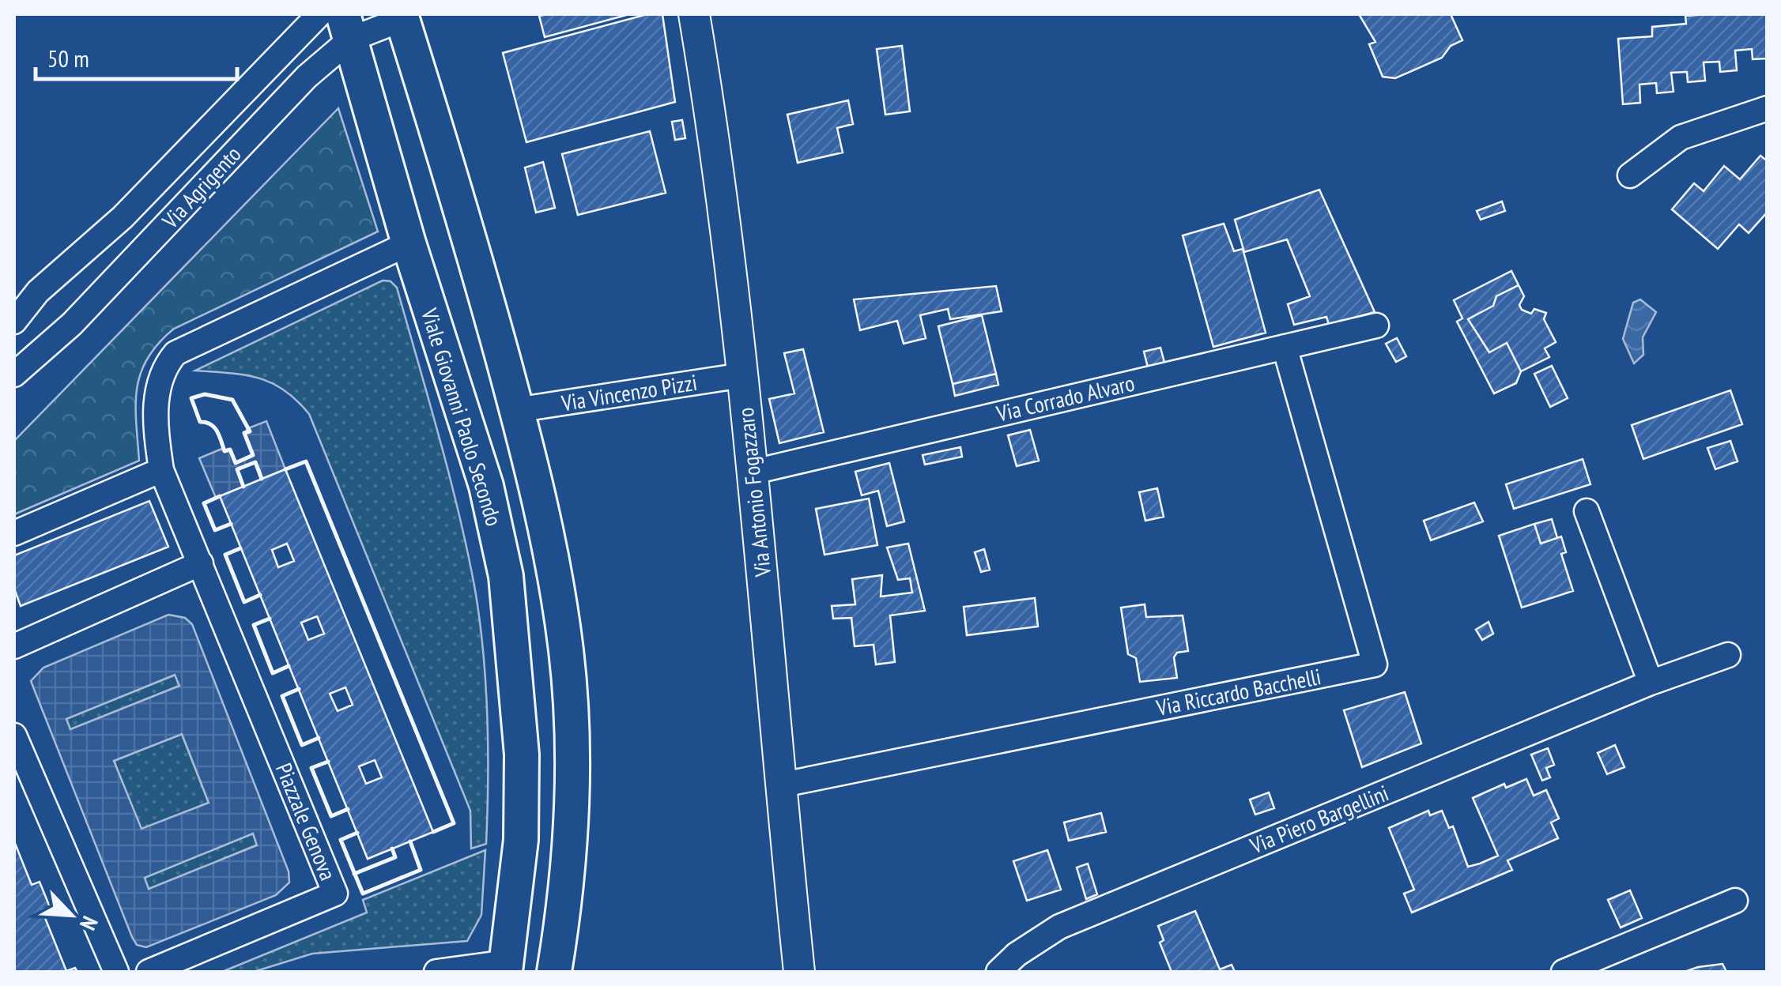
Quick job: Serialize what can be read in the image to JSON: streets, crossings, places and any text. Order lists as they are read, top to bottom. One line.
{"streets":{"main road":["Viale Giovanni Paolo Secondo"],"street":["Via Agrigento","Via Vincenzo Pizzi","Via Corrado Alvaro","Via Antonio Fogazzaro","Via Riccardo Bacchelli","Via Piero Bargellini","Piazzale Genova"]},"crossings":[["Via Agrigento","Viale Giovanni Paolo Secondo"],["Via Vincenzo Pizzi","Via Antonio Fogazzaro"],["Via Corrado Alvaro","Via Antonio Fogazzaro"],["Via Corrado Alvaro","Via Riccardo Bacchelli"],["Viale Giovanni Paolo Secondo","Piazzale Genova"],["Via Antonio Fogazzaro","Via Riccardo Bacchelli"]],"scale_bar":"50 m","north":"bottom right"}
